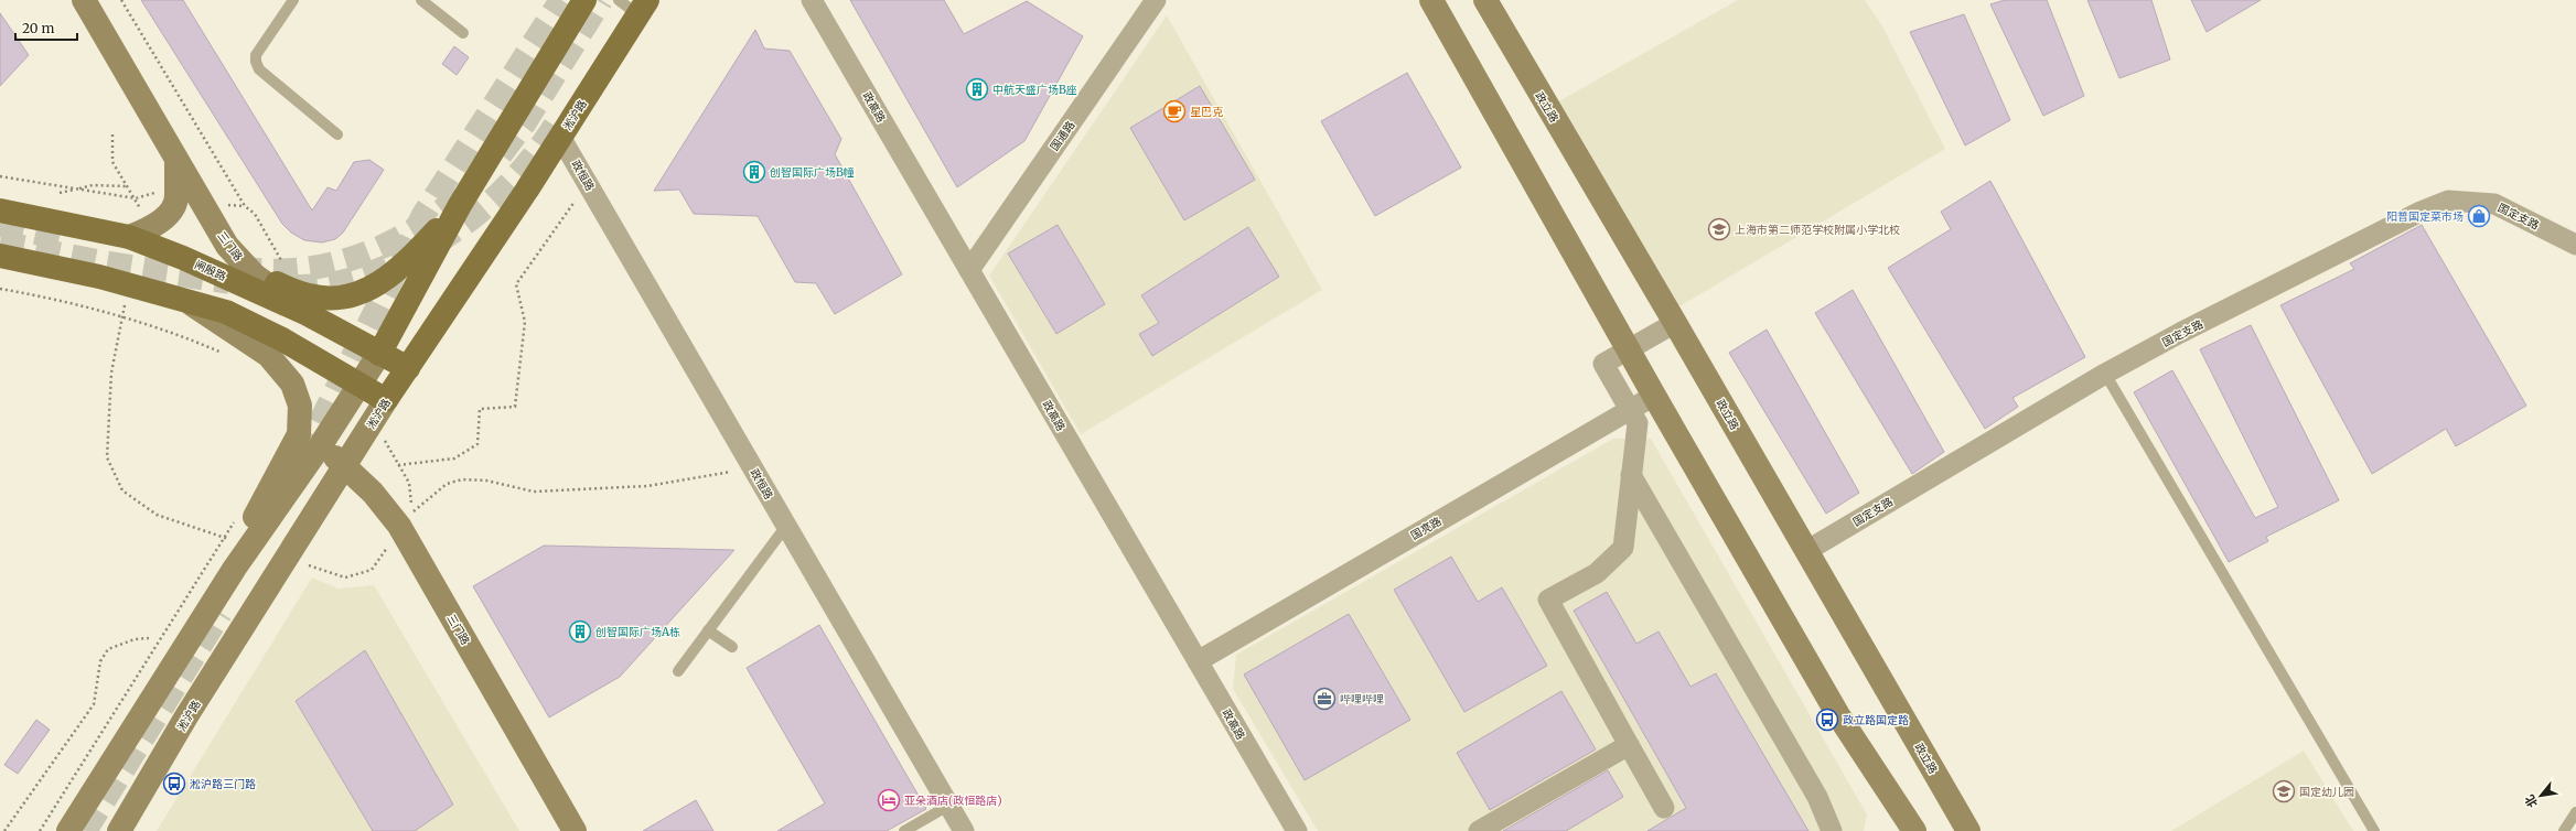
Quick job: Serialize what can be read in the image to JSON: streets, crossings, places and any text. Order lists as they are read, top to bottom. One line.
{"streets":{"main road":["政立路","淞沪路","三门路","闸殷路"],"street":["政高路","国通路","政恒路","国定支路","国亮路"]},"crossings":[["政高路","国通路"],["政高路","国亮路"],["政立路","国定支路"],["淞沪路","政恒路"],["淞沪路","三门路"],["淞沪路","闸殷路"],["三门路","闸殷路"]],"places":{"building":["中航天盛广场B座","创智国际广场B幢","创智国际广场A栋"],"cafe":["星巴克"],"shop":["阳普国定菜市场"],"school or university":["上海市第二师范学校附属小学北校","国定幼儿园"],"office":["哔哩哔哩"],"bus stop":["政立路国定路","淞沪路三门路"],"hotel":["亚朵酒店(政恒路店)"]},"scale_bar":"20 m","north":"bottom left"}
